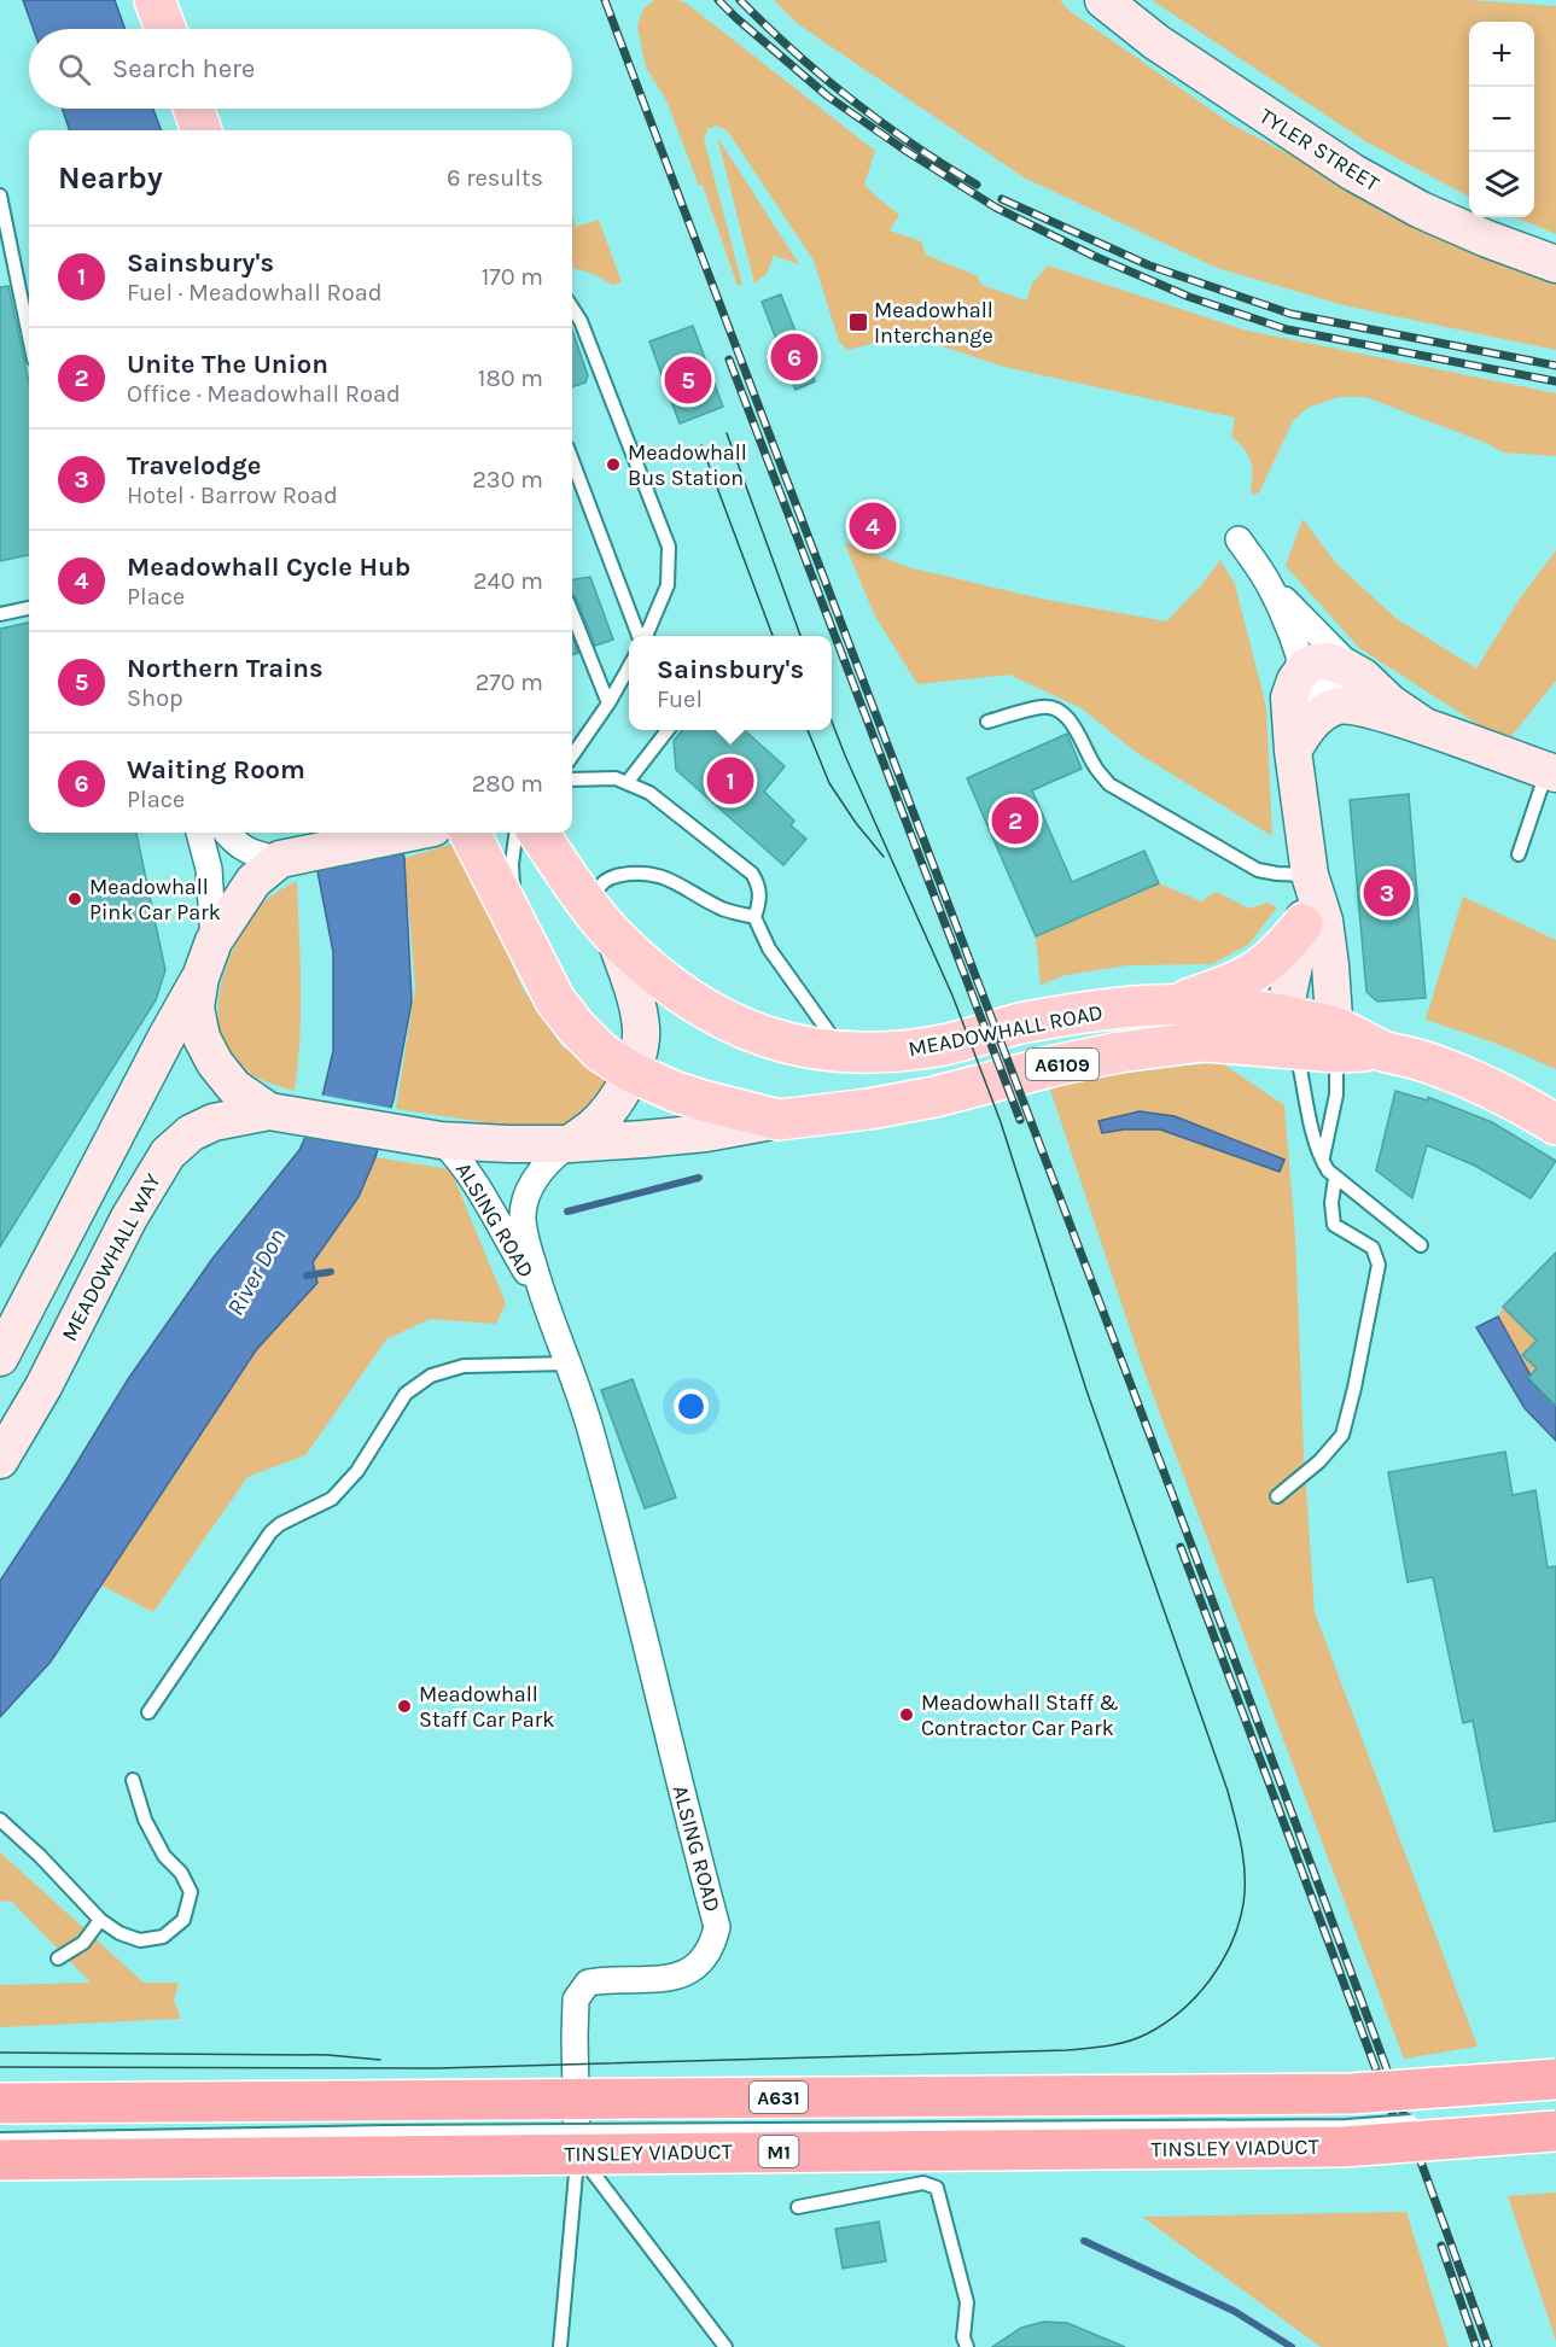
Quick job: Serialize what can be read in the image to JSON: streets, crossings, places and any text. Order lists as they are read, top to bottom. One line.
{"streets":{"highway":["A631","TINSLEY VIADUCT","M1"],"main road":["MEADOWHALL ROAD","A6109"],"street":["TYLER STREET","ALSING ROAD","MEADOWHALL WAY"]},"crossings":[["MEADOWHALL ROAD","ALSING ROAD"],["MEADOWHALL ROAD","MEADOWHALL WAY"],["ALSING ROAD","MEADOWHALL WAY"]],"water":["River Don"],"places":{"transit":["Meadowhall Interchange"],"other":["Meadowhall Bus Station","Meadowhall Pink Car Park","Meadowhall Staff Car Park","Meadowhall Staff & Contractor Car Park"]},"page":{"map_buttons":["+","−"],"search":"Search here","heading":["Nearby","6 results"],"list":[{"mark":"1","name":"Sainsbury's","note":"Fuel · Meadowhall Road","value":"170 m"},{"mark":"2","name":"Unite The Union","note":"Office · Meadowhall Road","value":"180 m"},{"mark":"3","name":"Travelodge","note":"Hotel · Barrow Road","value":"230 m"},{"mark":"4","name":"Meadowhall Cycle Hub","note":"Place","value":"240 m"},{"mark":"5","name":"Northern Trains","note":"Shop","value":"270 m"},{"mark":"6","name":"Waiting Room","note":"Place","value":"280 m"}],"pins":["6","5","4","1","2","3"],"popup":["Sainsbury's","Fuel"]}}
